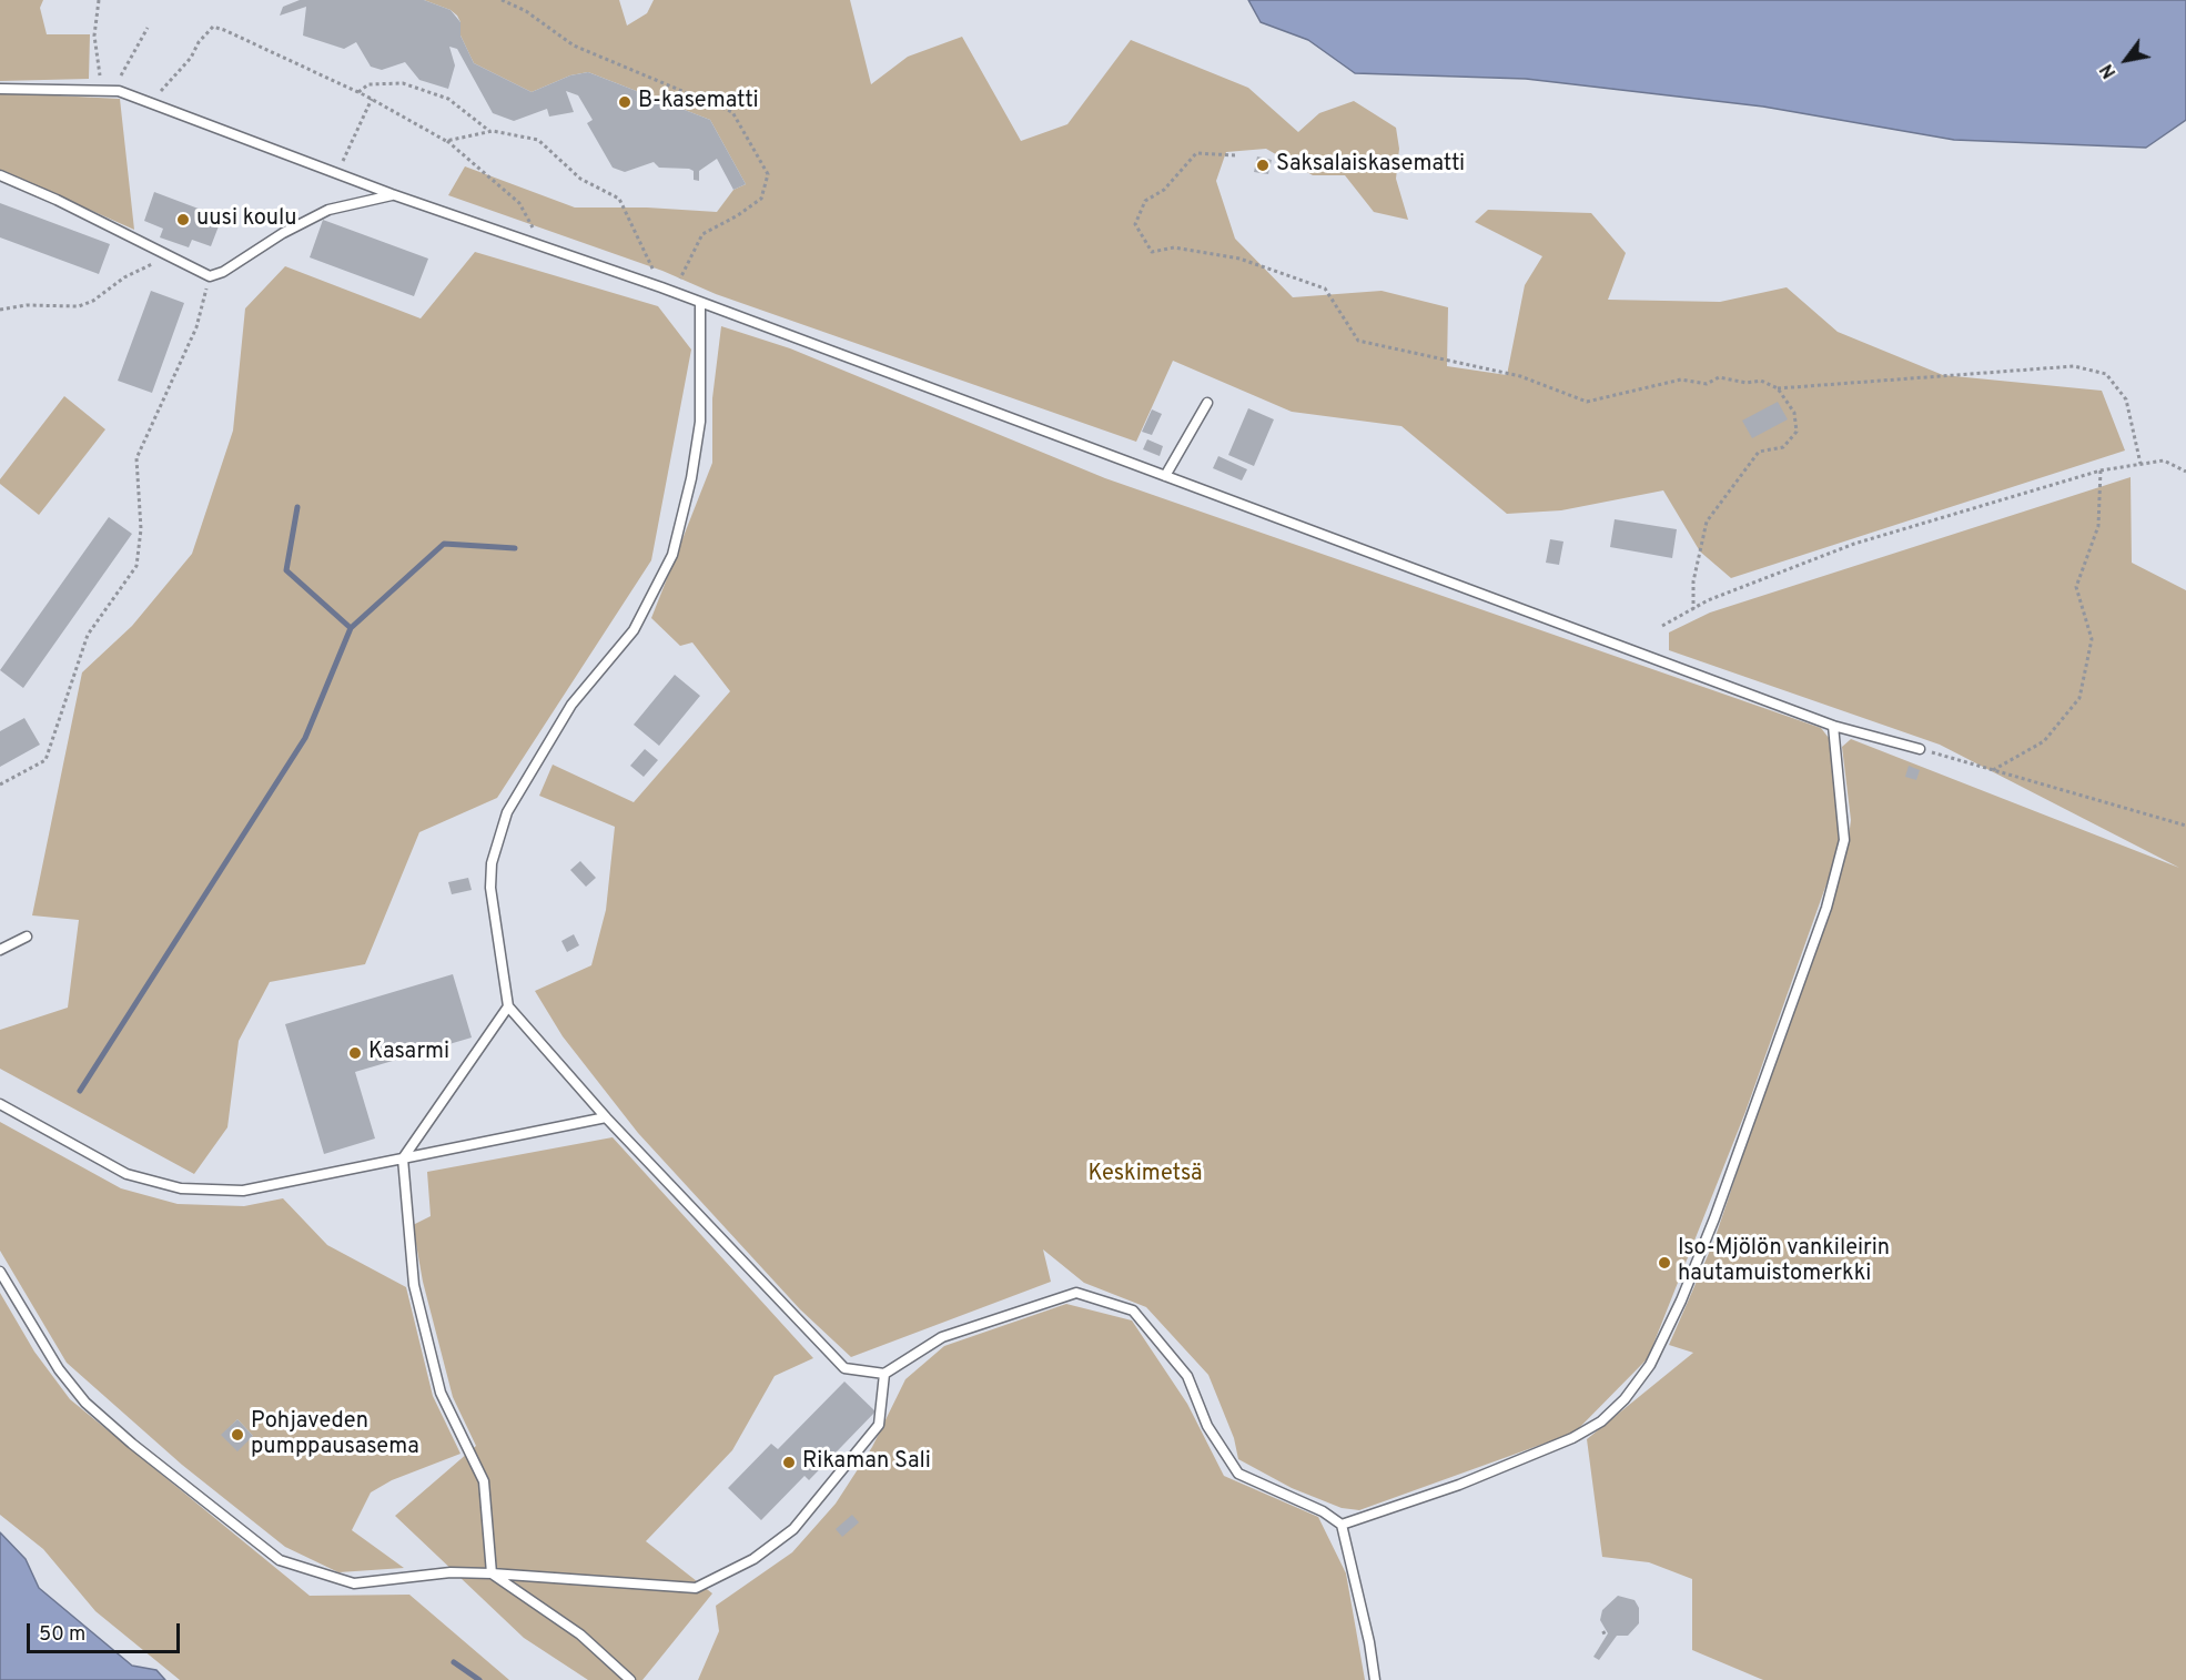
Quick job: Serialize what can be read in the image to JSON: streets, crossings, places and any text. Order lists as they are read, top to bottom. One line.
{"parks":["Keskimetsä"],"places":["B-kasematti","Saksalaiskasematti","uusi koulu","Kasarmi","Iso-Mjölön vankileirin hautamuistomerkki","Pohjaveden pumppausasema","Rikaman Sali"],"scale_bar":"50 m","north":"bottom left"}
